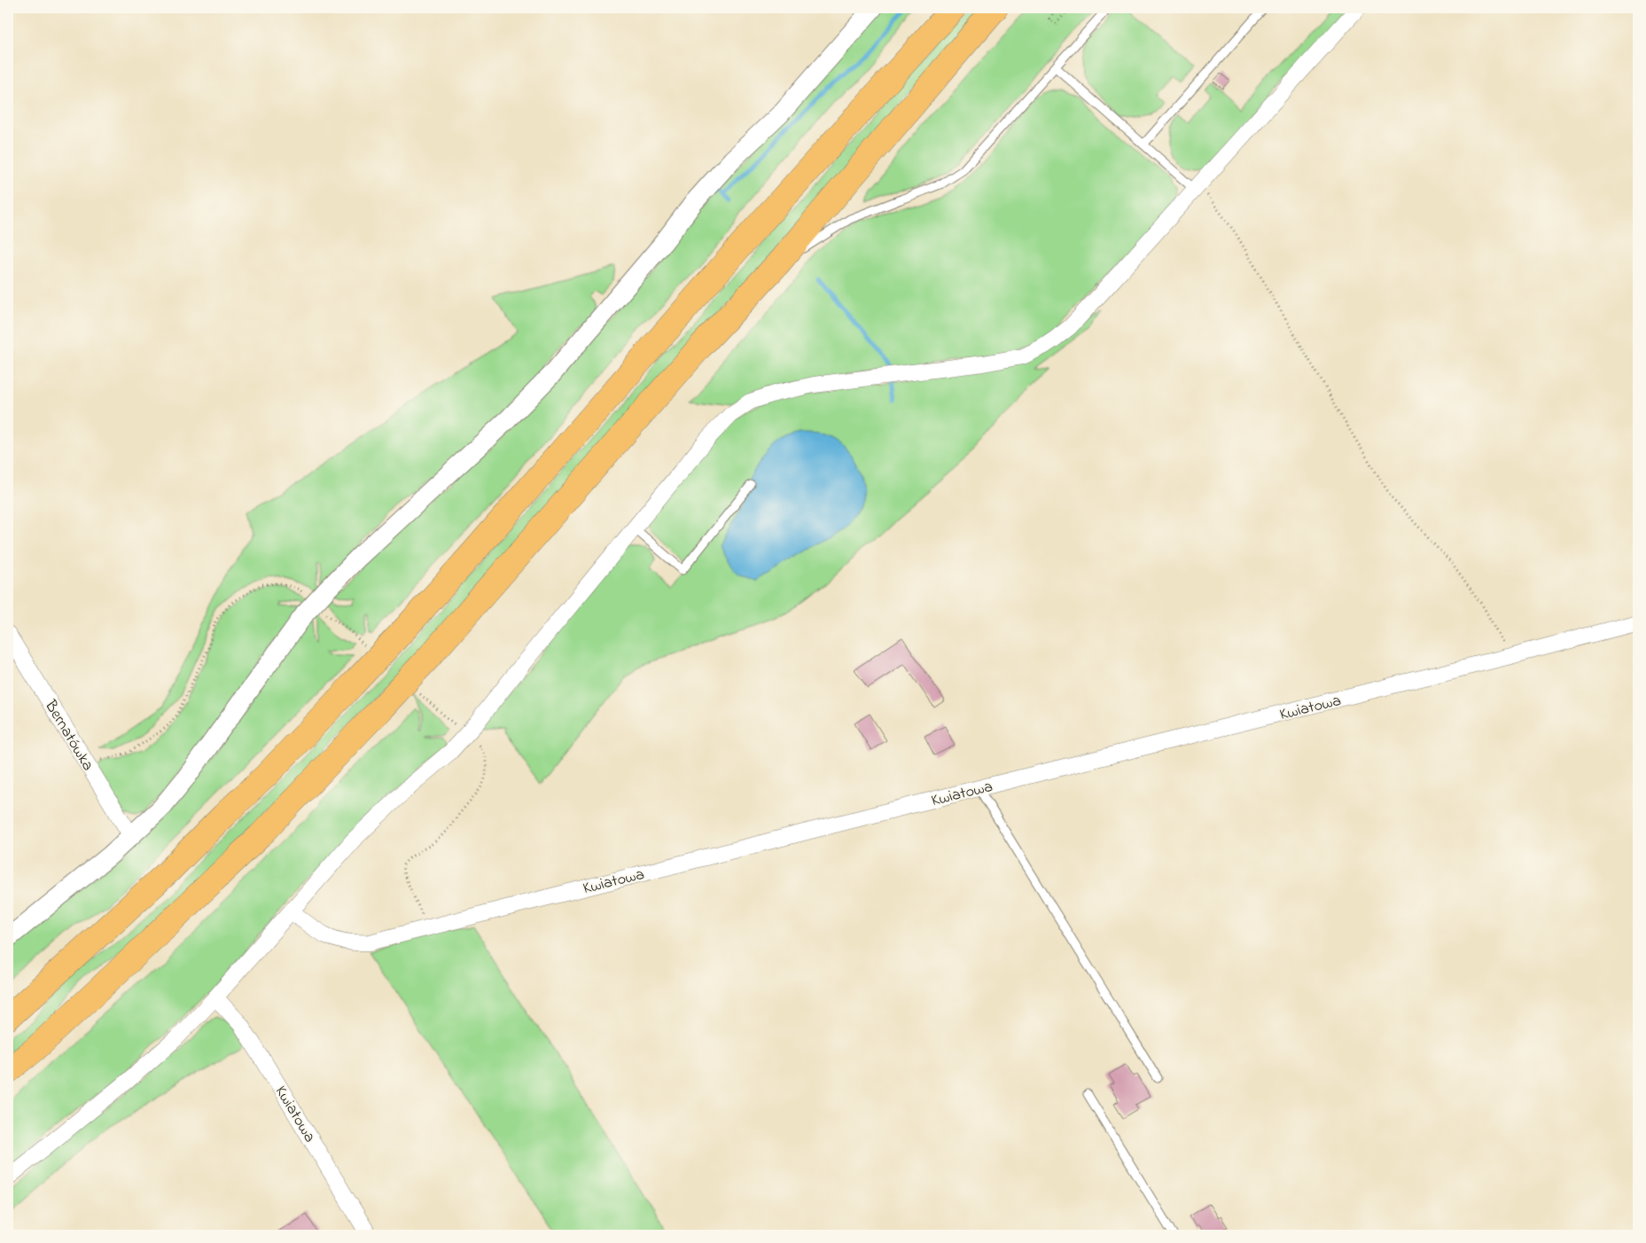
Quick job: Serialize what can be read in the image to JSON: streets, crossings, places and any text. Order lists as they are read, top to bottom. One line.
{"streets":{"street":["Kwiatowa","Bernatówka"]}}
